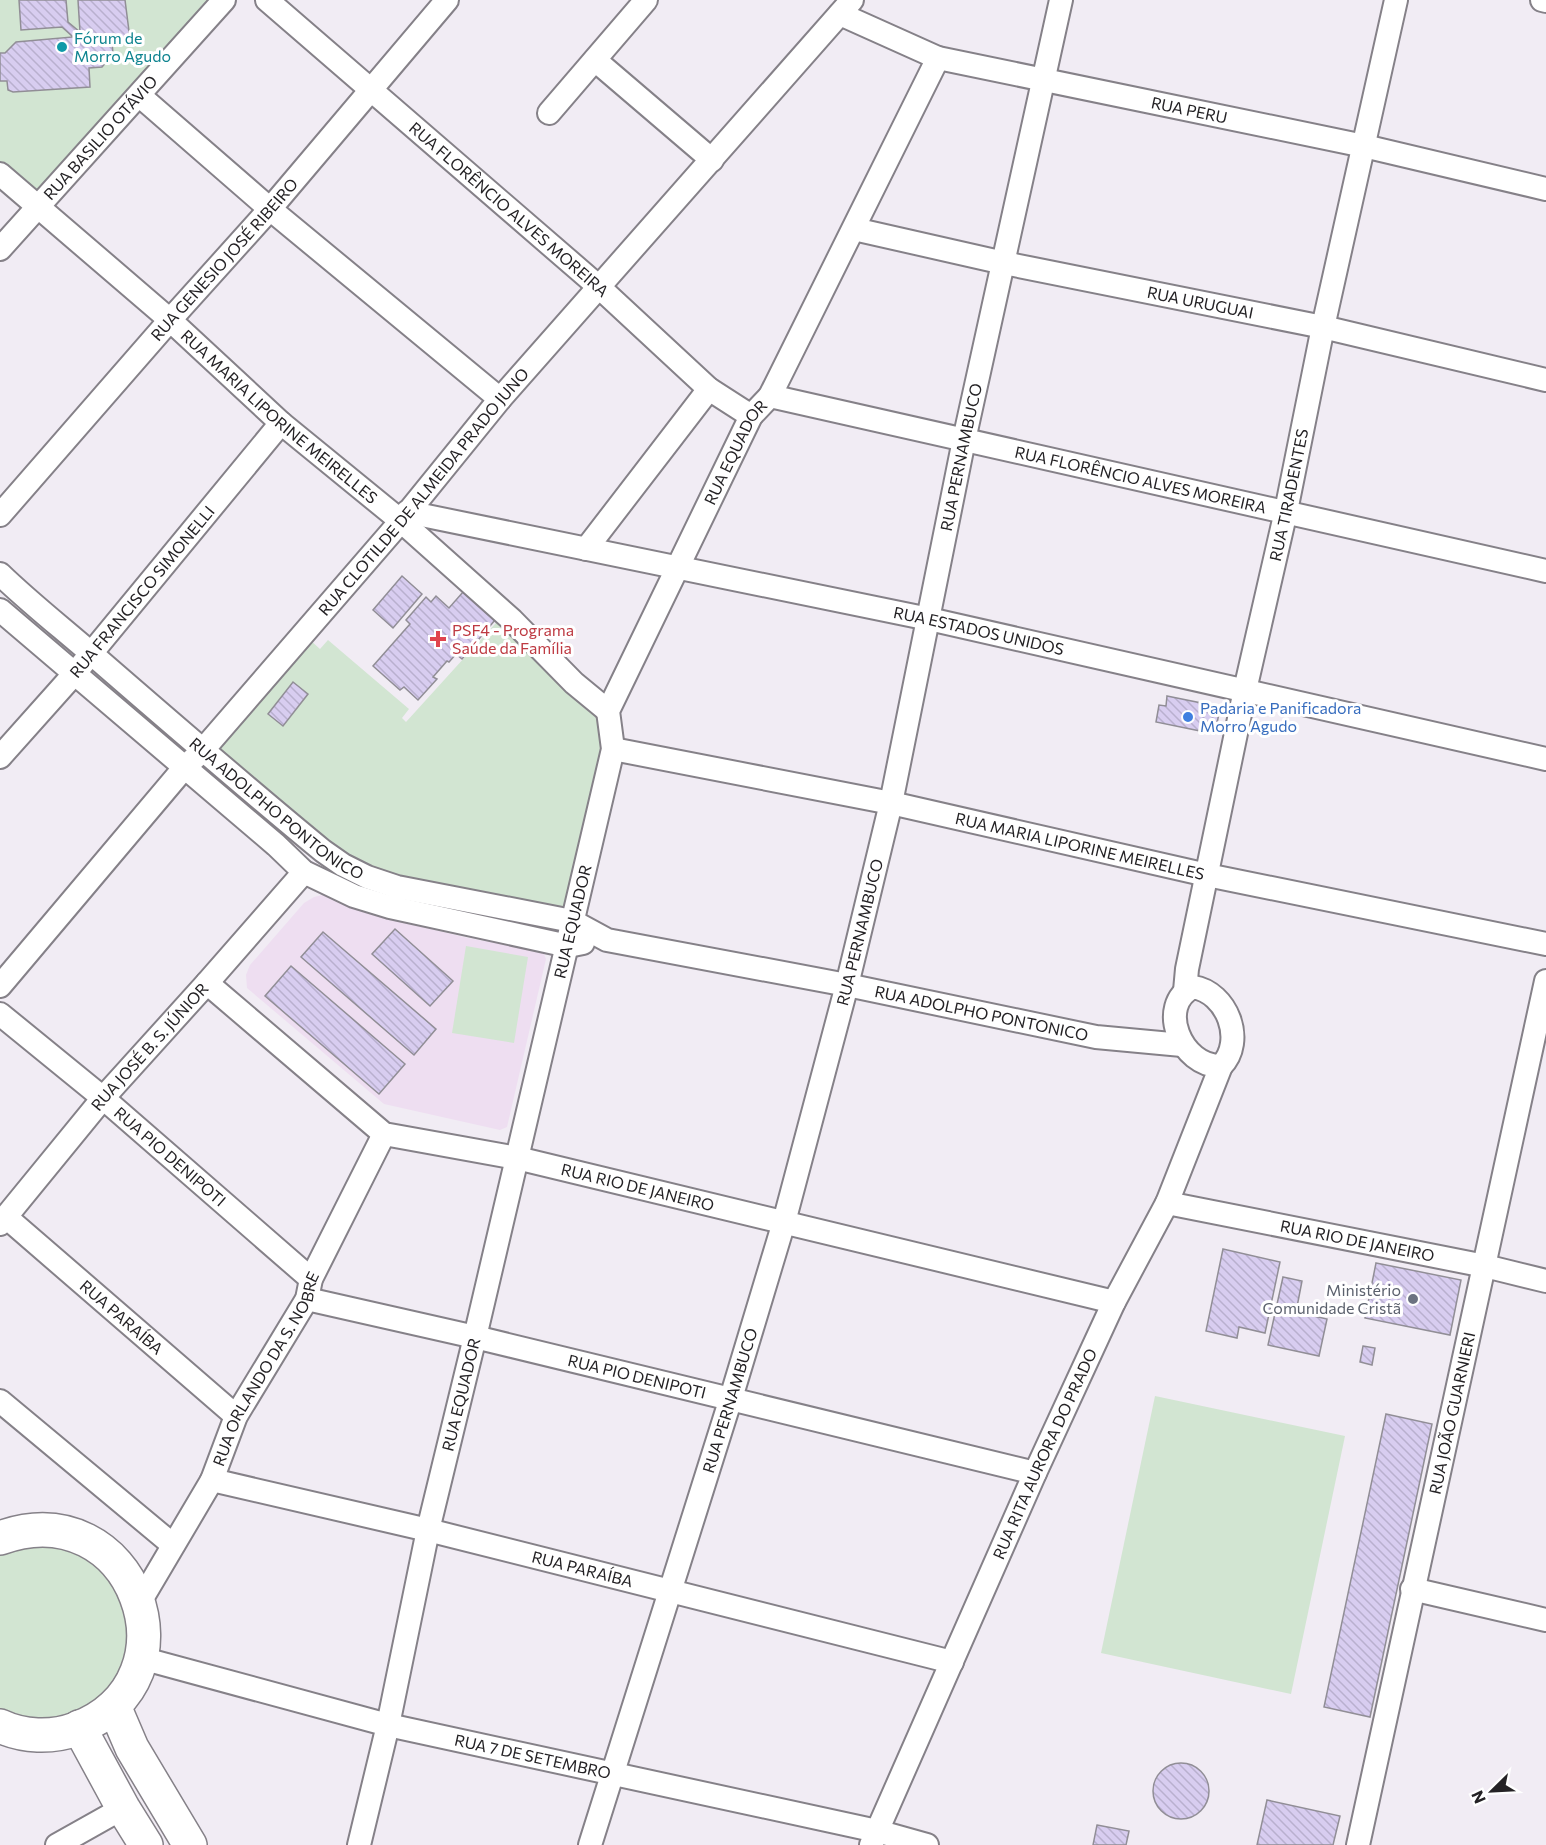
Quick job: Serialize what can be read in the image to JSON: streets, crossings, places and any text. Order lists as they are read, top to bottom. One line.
{"streets":{"street":["RUA PERU","RUA BASILIO OTÁVIO","RUA FLORÊNCIO ALVES MOREIRA","RUA GENESIO JOSÉ RIBEIRO","RUA URUGUAI","RUA MARIA LIPORINE MEIRELLES","RUA EQUADOR","RUA PERNAMBUCO","RUA CLOTILDE DE ALMEIDA PRADO JUNO","RUA TIRADENTES","RUA FRANCISCO SIMONELLI","RUA ESTADOS UNIDOS","RUA ADOLPHO PONTONICO","RUA JOSÉ B. S. JÚNIOR","RUA PIO DENIPOTI","RUA RIO DE JANEIRO","RUA PARAÍBA","RUA ORLANDO DA S. NOBRE","RUA JOÃO GUARNIERI","RUA RITA AURORA DO PRADO","RUA 7 DE SETEMBRO"]},"crossings":[["RUA PERU","RUA EQUADOR"],["RUA PERU","RUA PERNAMBUCO"],["RUA PERU","RUA CLOTILDE DE ALMEIDA PRADO JUNO"],["RUA PERU","RUA TIRADENTES"],["RUA BASILIO OTÁVIO","RUA MARIA LIPORINE MEIRELLES"],["RUA FLORÊNCIO ALVES MOREIRA","RUA GENESIO JOSÉ RIBEIRO"],["RUA FLORÊNCIO ALVES MOREIRA","RUA EQUADOR"],["RUA FLORÊNCIO ALVES MOREIRA","RUA PERNAMBUCO"],["RUA FLORÊNCIO ALVES MOREIRA","RUA CLOTILDE DE ALMEIDA PRADO JUNO"],["RUA FLORÊNCIO ALVES MOREIRA","RUA TIRADENTES"],["RUA GENESIO JOSÉ RIBEIRO","RUA MARIA LIPORINE MEIRELLES"],["RUA URUGUAI","RUA EQUADOR"],["RUA URUGUAI","RUA PERNAMBUCO"],["RUA URUGUAI","RUA TIRADENTES"],["RUA MARIA LIPORINE MEIRELLES","RUA EQUADOR"],["RUA MARIA LIPORINE MEIRELLES","RUA PERNAMBUCO"],["RUA MARIA LIPORINE MEIRELLES","RUA CLOTILDE DE ALMEIDA PRADO JUNO"],["RUA MARIA LIPORINE MEIRELLES","RUA TIRADENTES"],["RUA MARIA LIPORINE MEIRELLES","RUA FRANCISCO SIMONELLI"],["RUA MARIA LIPORINE MEIRELLES","RUA ESTADOS UNIDOS"],["RUA EQUADOR","RUA ESTADOS UNIDOS"],["RUA EQUADOR","RUA ADOLPHO PONTONICO"],["RUA EQUADOR","RUA PIO DENIPOTI"],["RUA EQUADOR","RUA RIO DE JANEIRO"],["RUA EQUADOR","RUA PARAÍBA"],["RUA EQUADOR","RUA 7 DE SETEMBRO"],["RUA PERNAMBUCO","RUA ESTADOS UNIDOS"],["RUA PERNAMBUCO","RUA ADOLPHO PONTONICO"],["RUA PERNAMBUCO","RUA PIO DENIPOTI"],["RUA PERNAMBUCO","RUA RIO DE JANEIRO"],["RUA PERNAMBUCO","RUA PARAÍBA"],["RUA PERNAMBUCO","RUA 7 DE SETEMBRO"],["RUA CLOTILDE DE ALMEIDA PRADO JUNO","RUA ESTADOS UNIDOS"],["RUA CLOTILDE DE ALMEIDA PRADO JUNO","RUA ADOLPHO PONTONICO"],["RUA TIRADENTES","RUA ESTADOS UNIDOS"],["RUA TIRADENTES","RUA ADOLPHO PONTONICO"],["RUA TIRADENTES","RUA RITA AURORA DO PRADO"],["RUA FRANCISCO SIMONELLI","RUA ADOLPHO PONTONICO"],["RUA ADOLPHO PONTONICO","RUA JOSÉ B. S. JÚNIOR"],["RUA ADOLPHO PONTONICO","RUA RITA AURORA DO PRADO"],["RUA JOSÉ B. S. JÚNIOR","RUA PIO DENIPOTI"],["RUA JOSÉ B. S. JÚNIOR","RUA PARAÍBA"],["RUA PIO DENIPOTI","RUA ORLANDO DA S. NOBRE"],["RUA PIO DENIPOTI","RUA RITA AURORA DO PRADO"],["RUA RIO DE JANEIRO","RUA ORLANDO DA S. NOBRE"],["RUA RIO DE JANEIRO","RUA JOÃO GUARNIERI"],["RUA RIO DE JANEIRO","RUA RITA AURORA DO PRADO"],["RUA PARAÍBA","RUA ORLANDO DA S. NOBRE"],["RUA PARAÍBA","RUA RITA AURORA DO PRADO"],["RUA RITA AURORA DO PRADO","RUA 7 DE SETEMBRO"]],"places":{"other":["Fórum de Morro Agudo","Padaria e Panificadora Morro Agudo","Ministério Comunidade Cristã"],"health":["PSF4 - Programa Saúde da Família"]},"north":"bottom left"}
